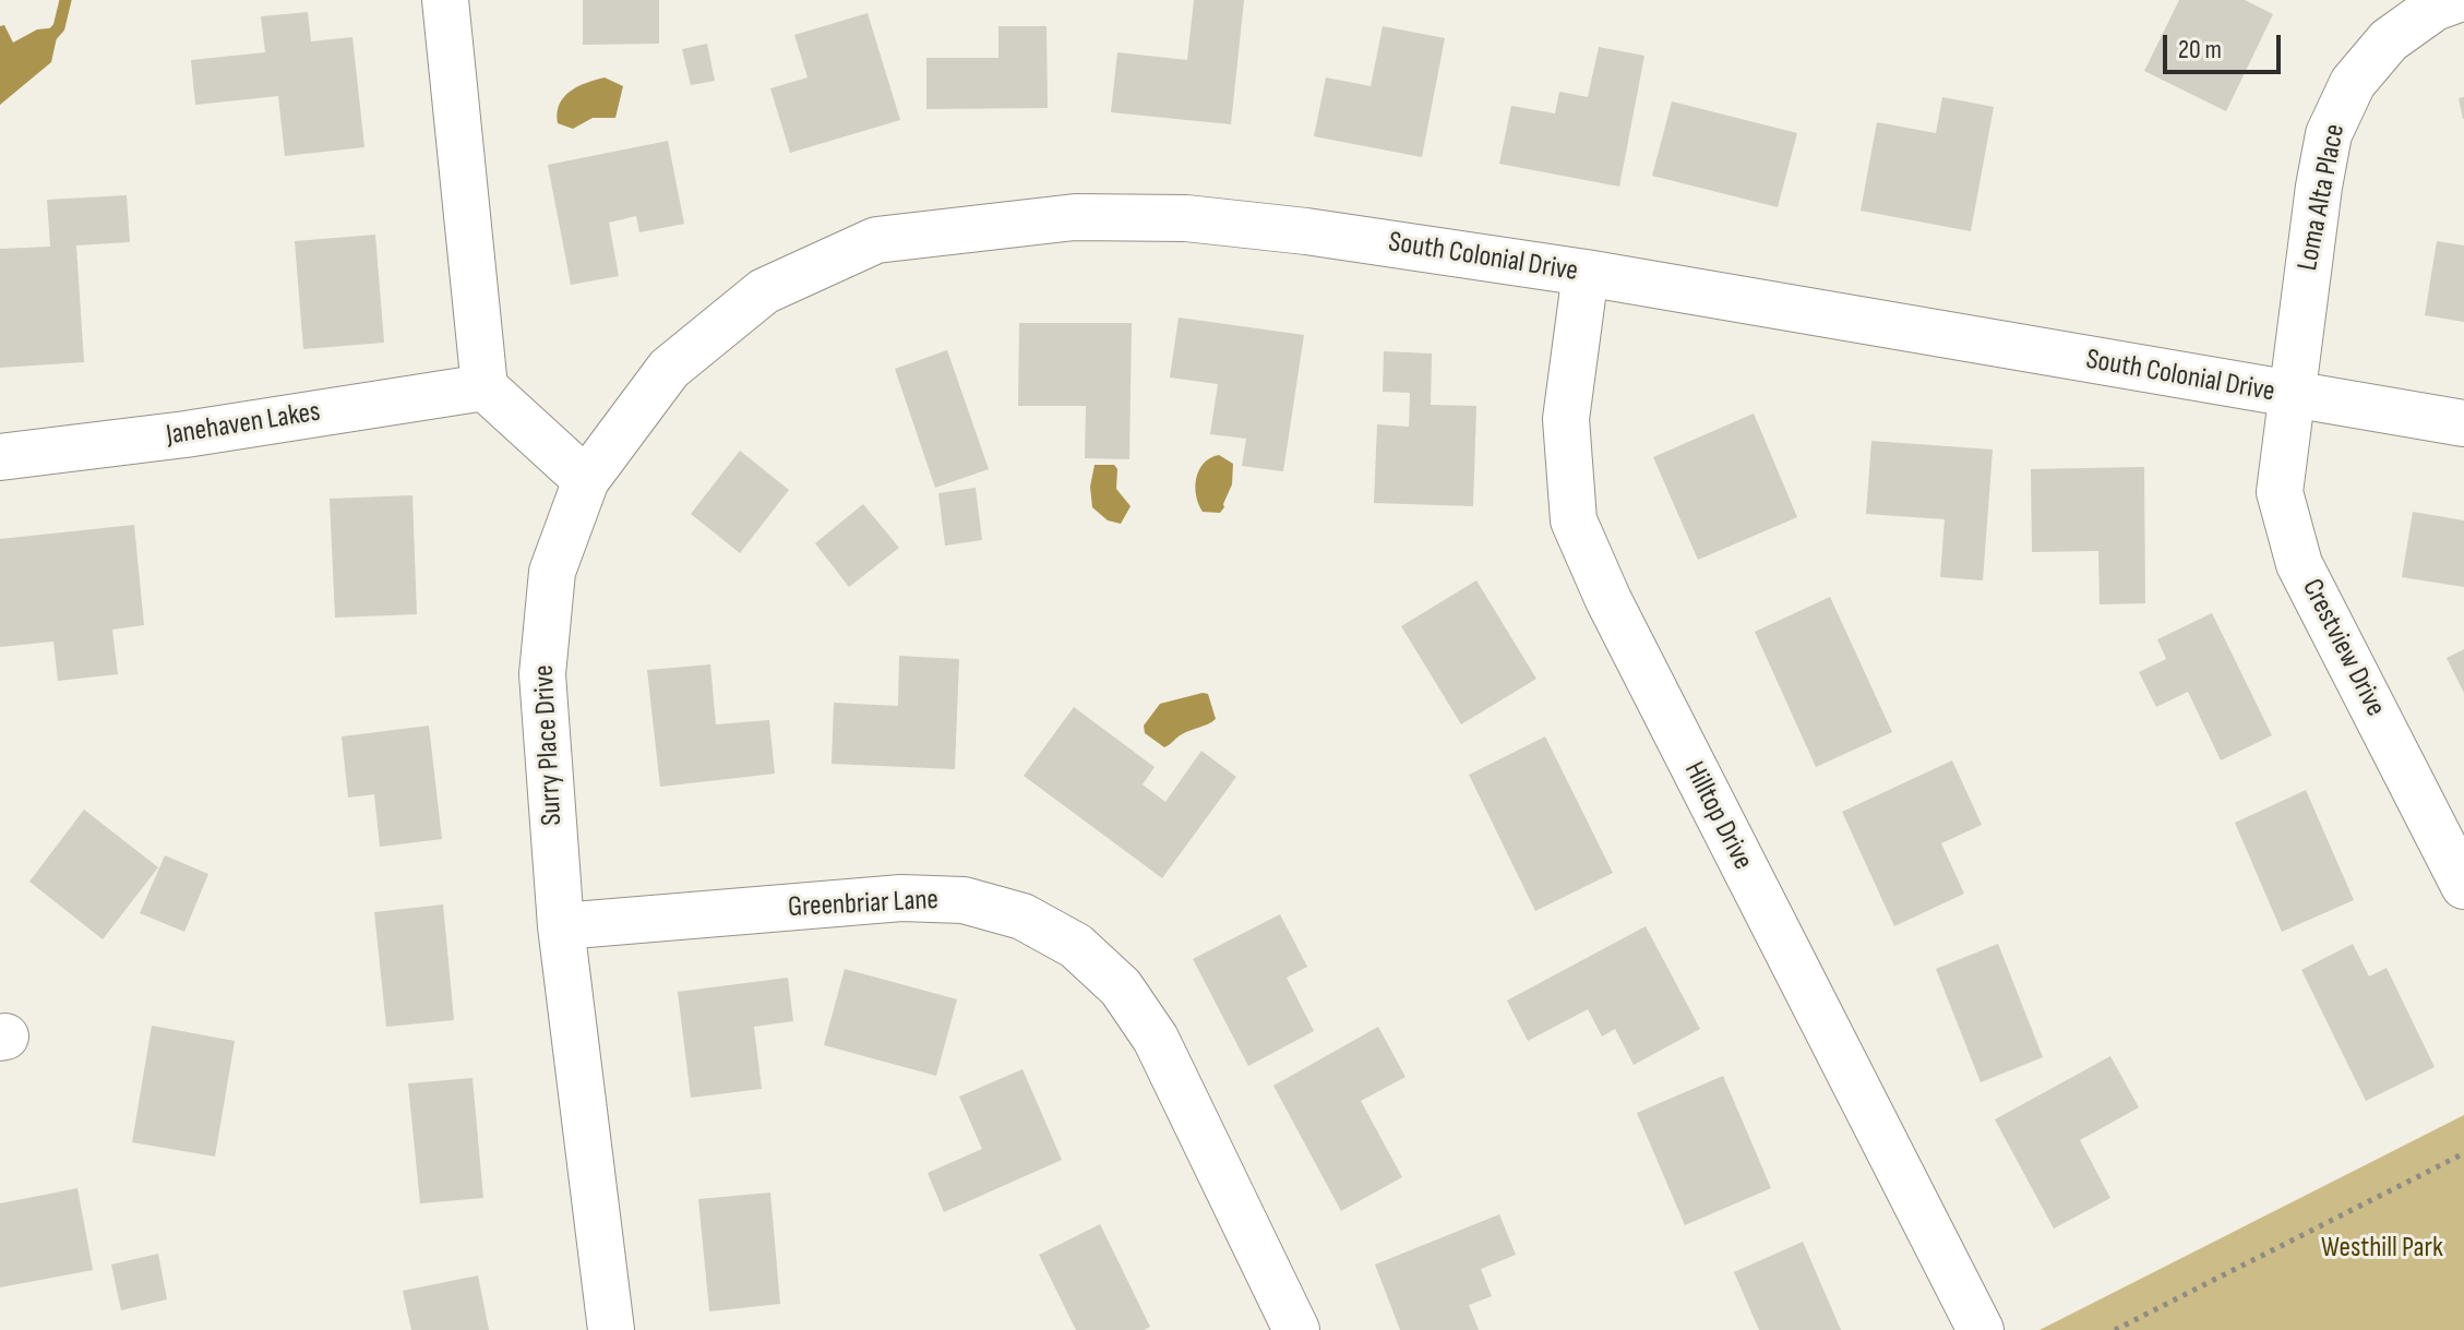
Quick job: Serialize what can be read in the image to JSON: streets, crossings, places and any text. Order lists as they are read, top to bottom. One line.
{"streets":{"street":["Loma Alta Place","South Colonial Drive","Janehaven Lakes","Crestview Drive","Surry Place Drive","Hilltop Drive","Greenbriar Lane"]},"crossings":[["Loma Alta Place","South Colonial Drive"],["Loma Alta Place","Crestview Drive"],["South Colonial Drive","Crestview Drive"],["South Colonial Drive","Surry Place Drive"],["South Colonial Drive","Hilltop Drive"],["Surry Place Drive","Greenbriar Lane"]],"parks":["Westhill Park"],"scale_bar":"20 m"}
